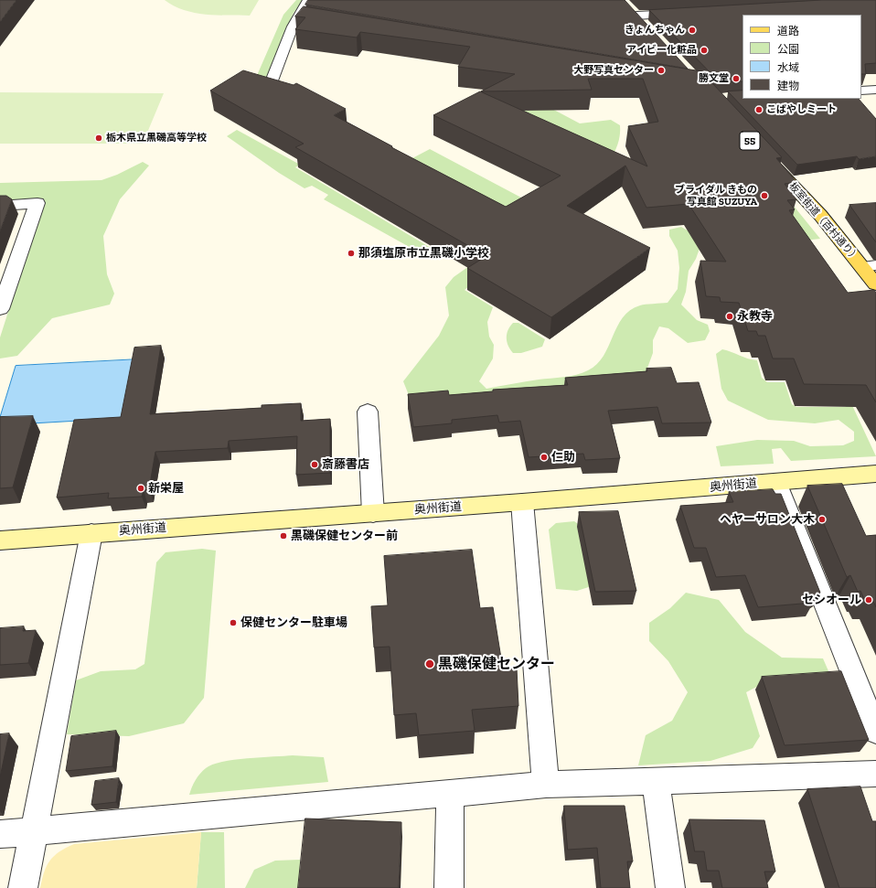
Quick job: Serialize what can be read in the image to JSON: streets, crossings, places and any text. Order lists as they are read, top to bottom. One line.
{"streets":{"main road":["55","板室街道（百村通り）","奥州街道"]},"places":["きょんちゃん","アイビー化粧品","大野写真センター","勝文堂","こばやしミート","栃木県立黒磯高等学校","ブライダル きもの 写真館 SUZUYA","那須塩原市立黒磯小学校","永教寺","仁助","斎藤書店","新栄屋","ヘヤーサロン大木","黒磯保健センター前","セシオール","保健センター駐車場","黒磯保健センター"],"legend":["道路","公園","水域","建物"]}
